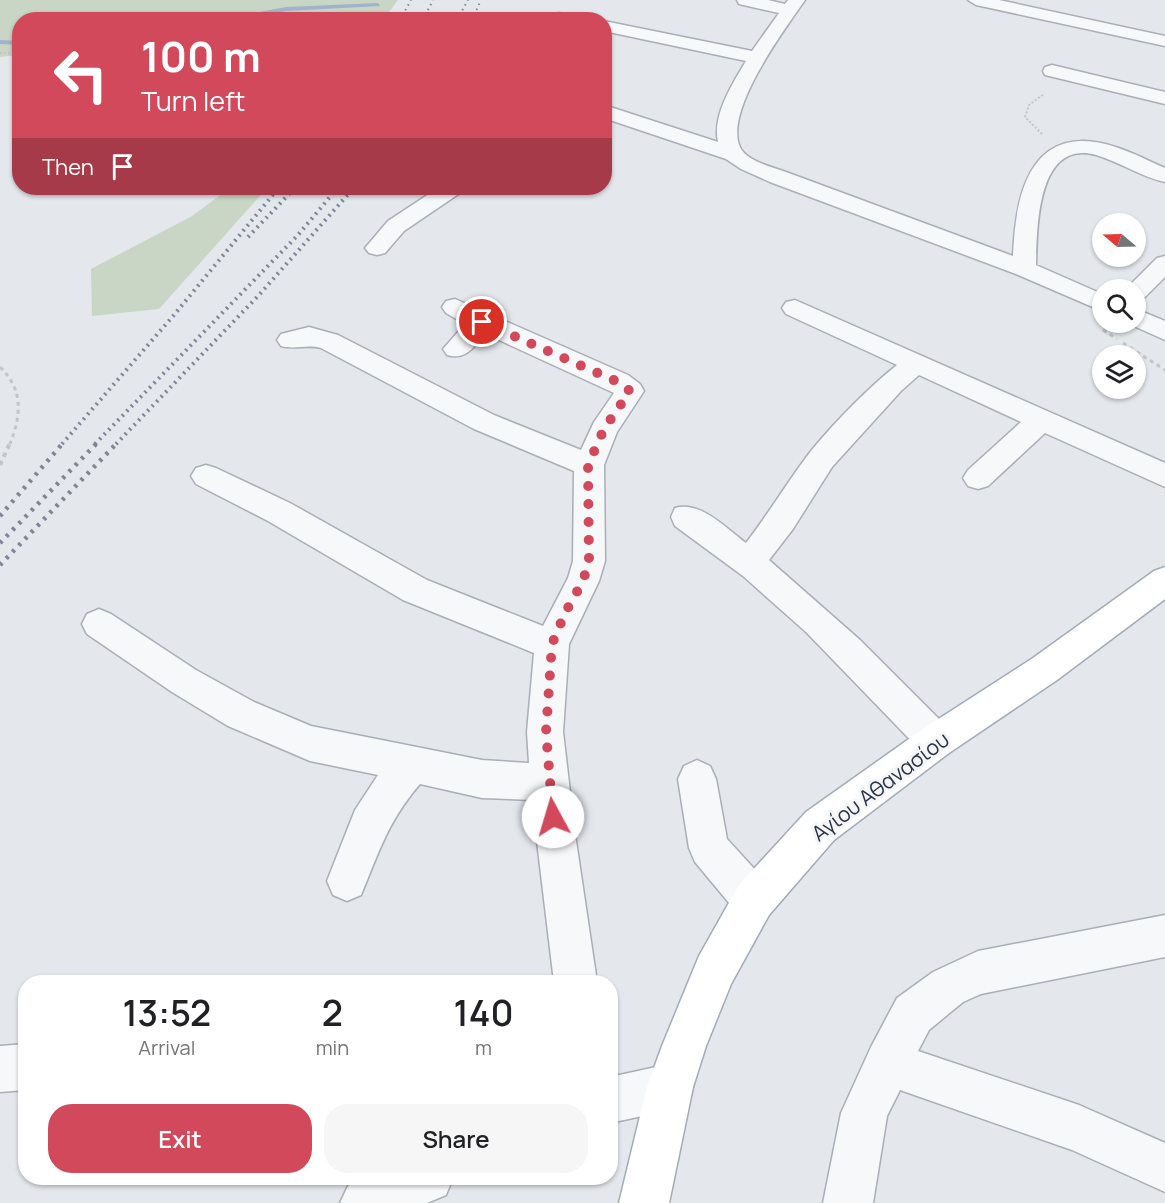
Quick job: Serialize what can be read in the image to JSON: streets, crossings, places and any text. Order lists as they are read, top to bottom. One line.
{"streets":{"main road":["Αγίου Αθανασίου"]},"north":"left","page":{"turn":["100 m","Turn left"],"then":"Then","eta":["13:52","Arrival","2","min","140","m"],"buttons":["Exit","Share"]}}
